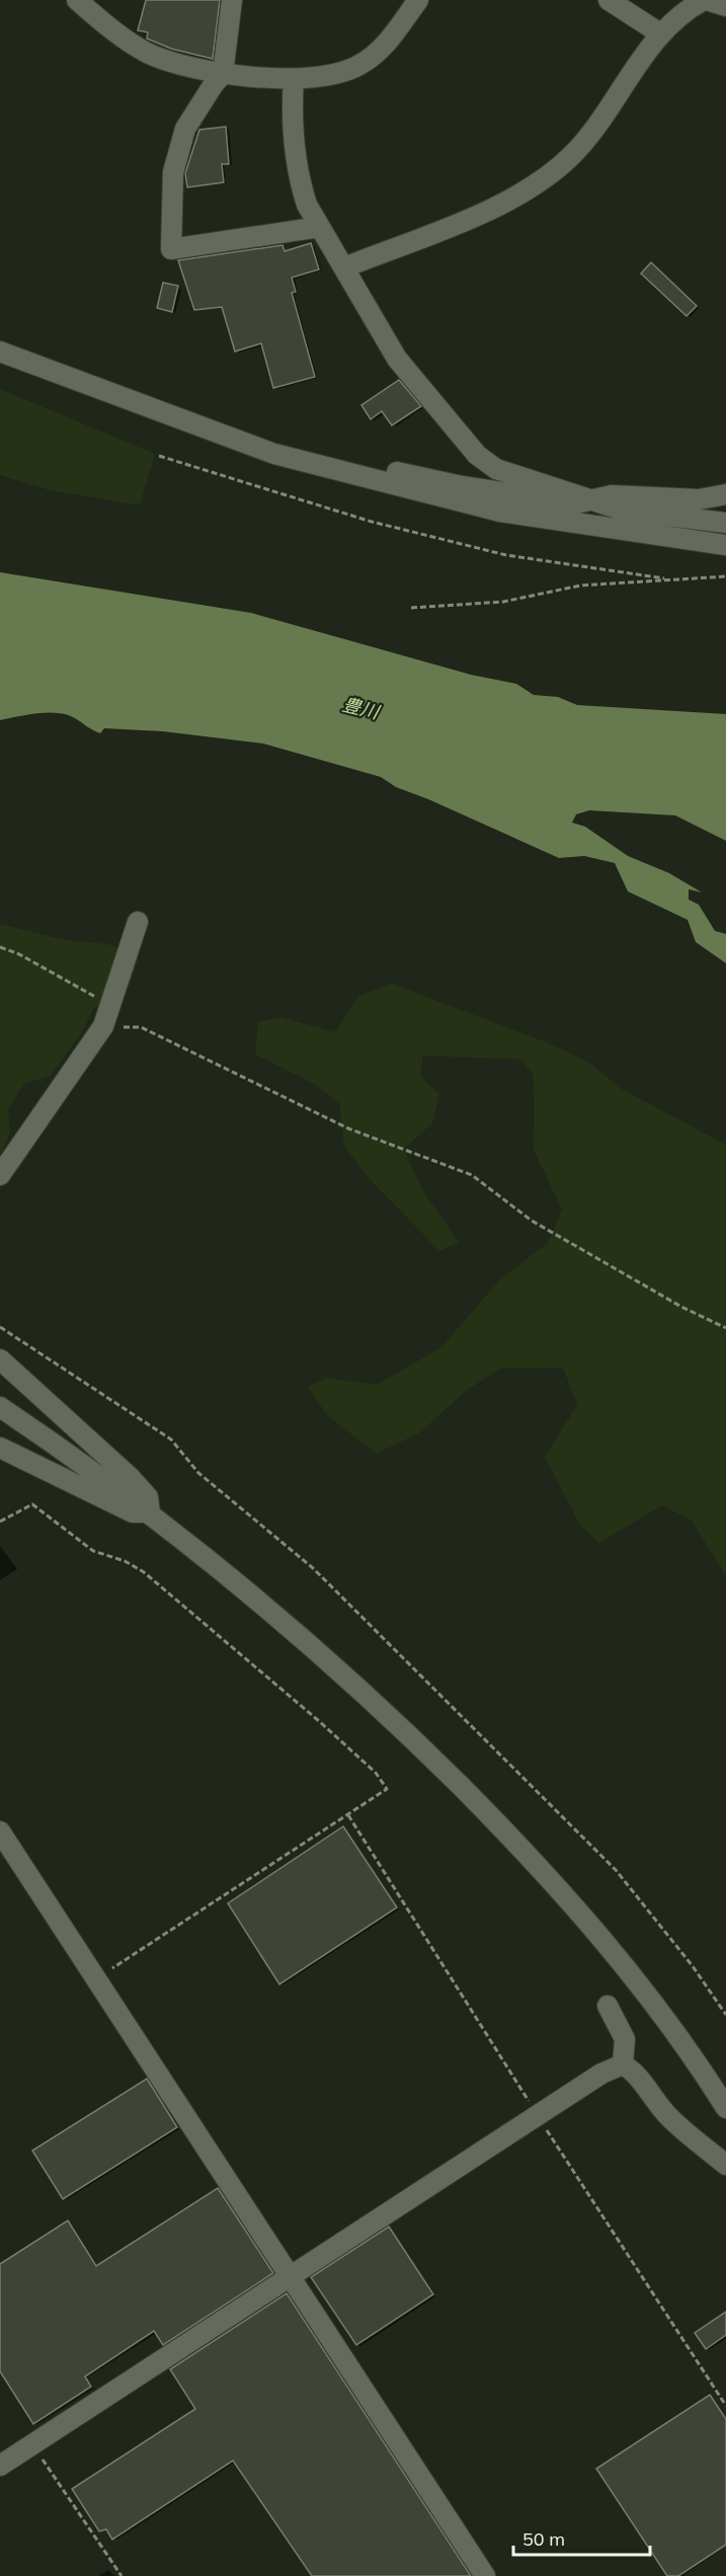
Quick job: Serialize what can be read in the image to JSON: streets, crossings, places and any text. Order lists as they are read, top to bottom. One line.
{"water":["豊川"],"scale_bar":"50 m"}
